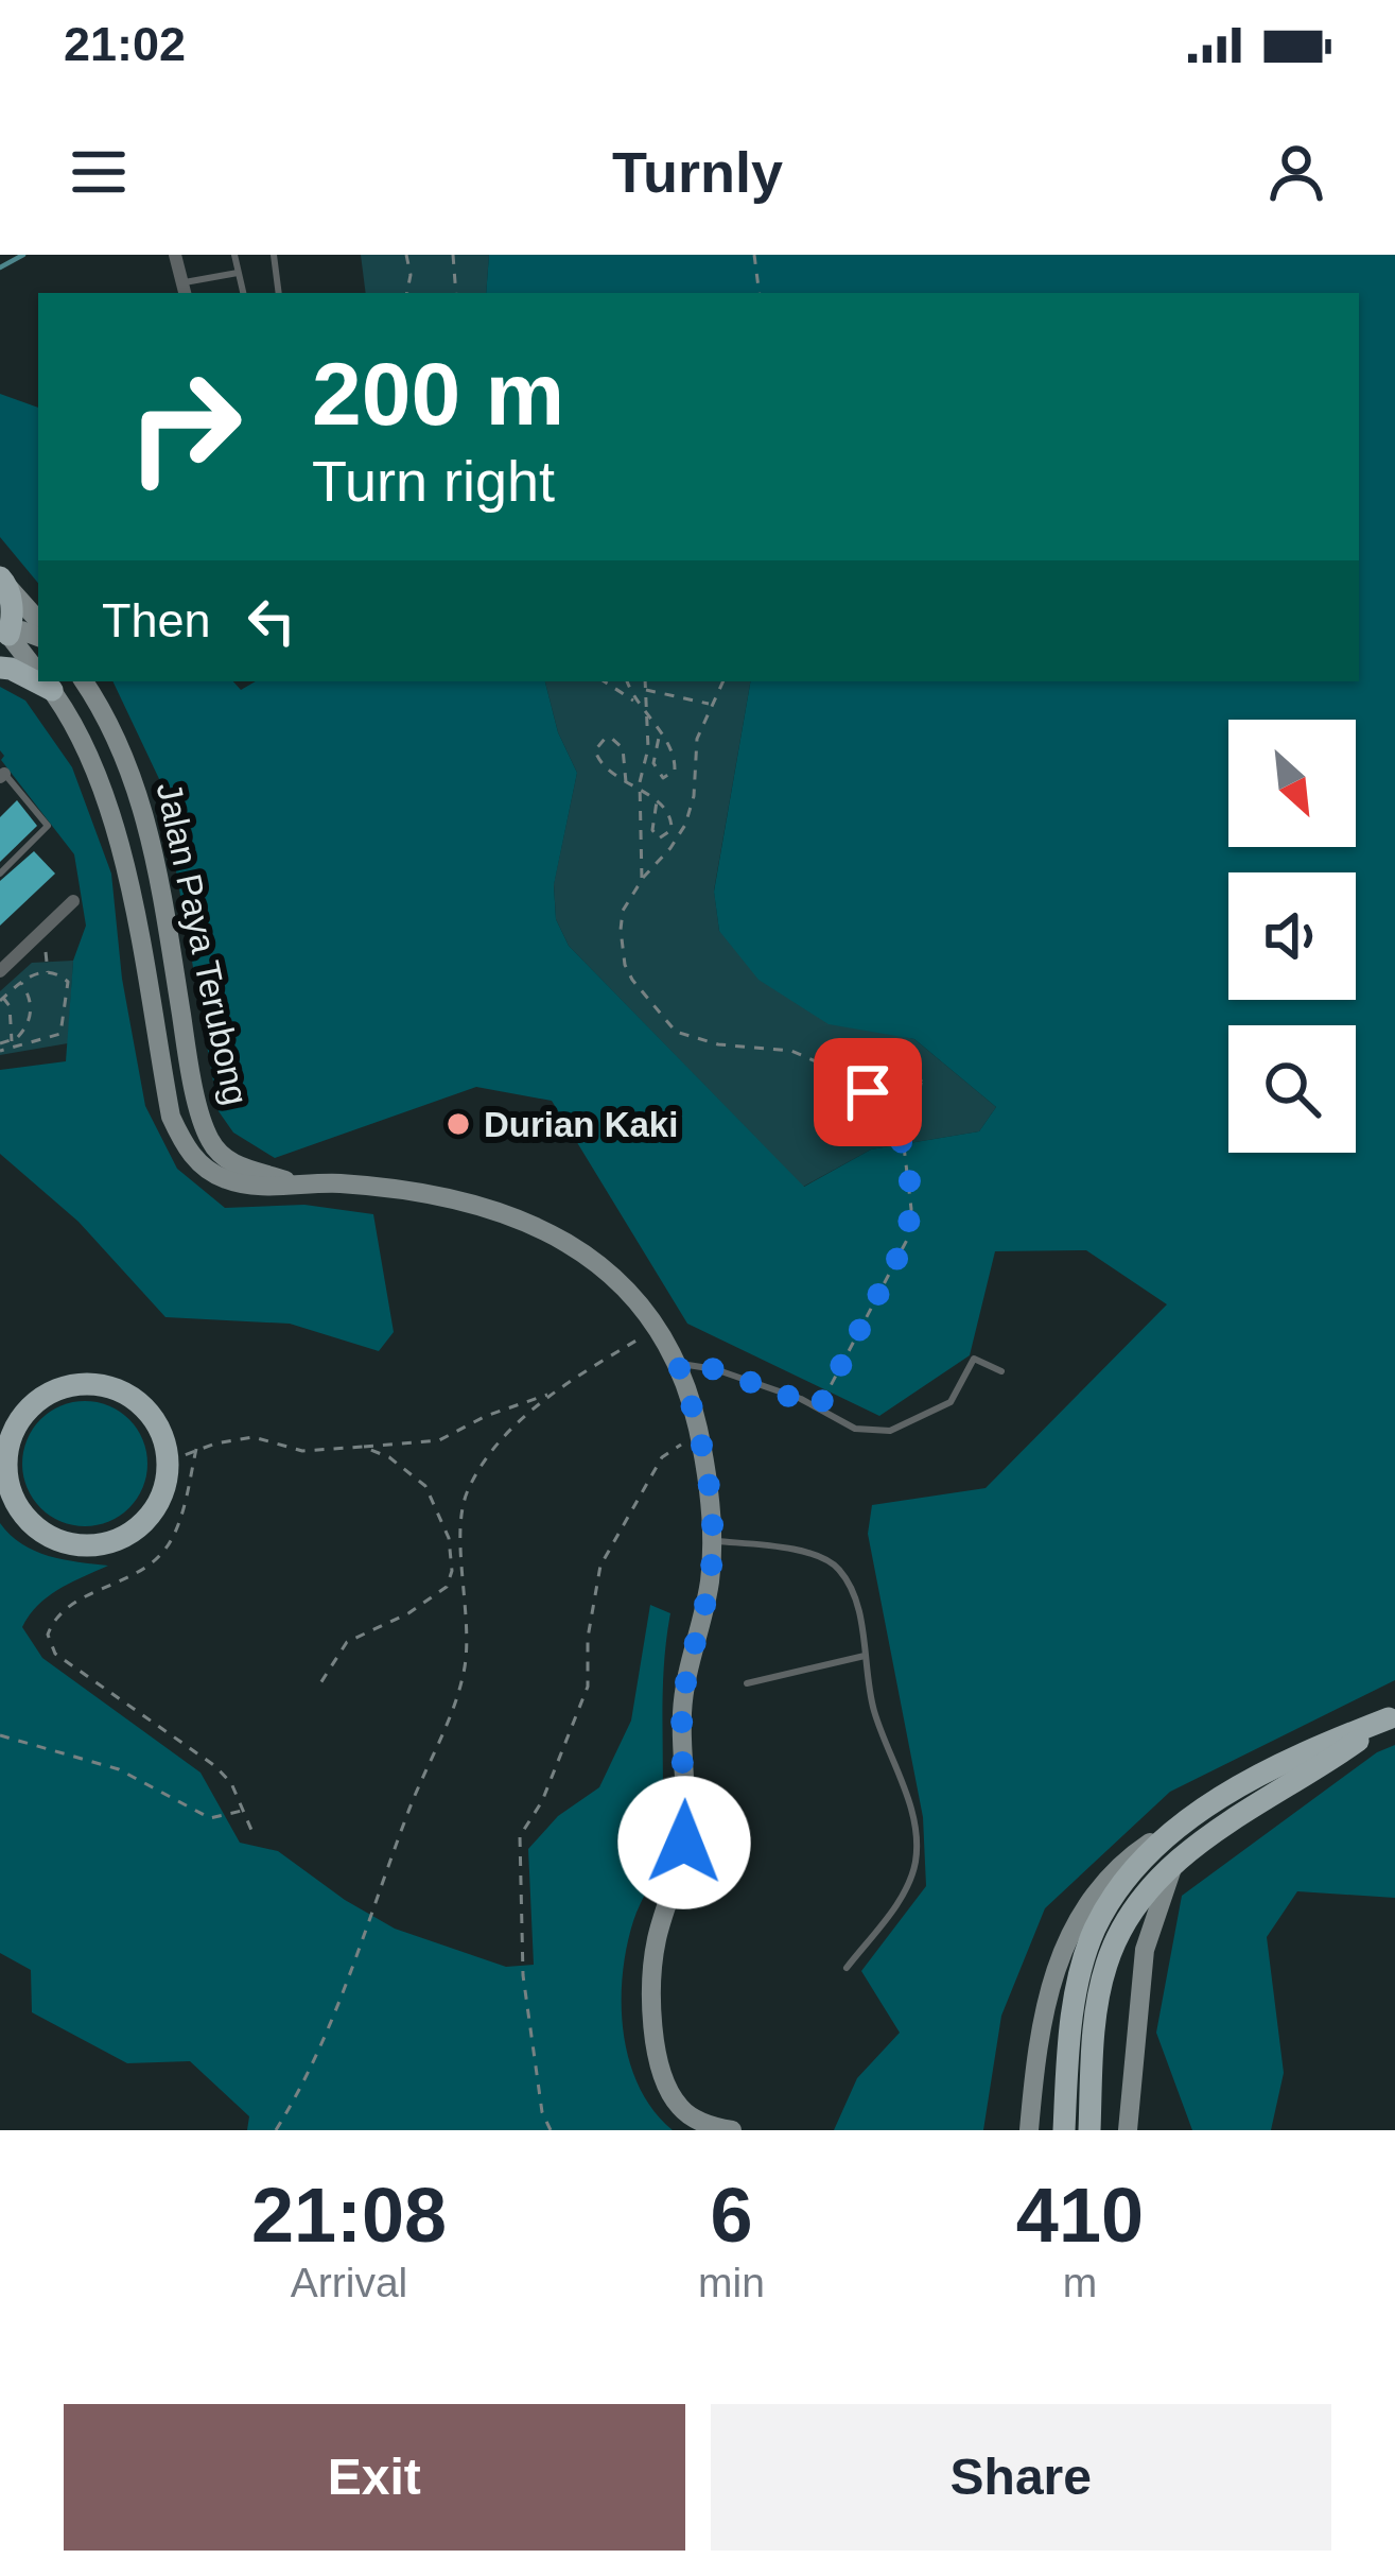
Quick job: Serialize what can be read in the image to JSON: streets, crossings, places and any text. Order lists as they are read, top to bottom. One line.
{"streets":{"main road":["Jalan Paya Terubong"]},"places":["Durian Kaki"],"north":"bottom right","page":{"status":"21:02","header":"Turnly","turn":["200 m","Turn right"],"then":"Then","eta":["21:08","Arrival","6","min","410","m"],"buttons":["Exit","Share"]}}
